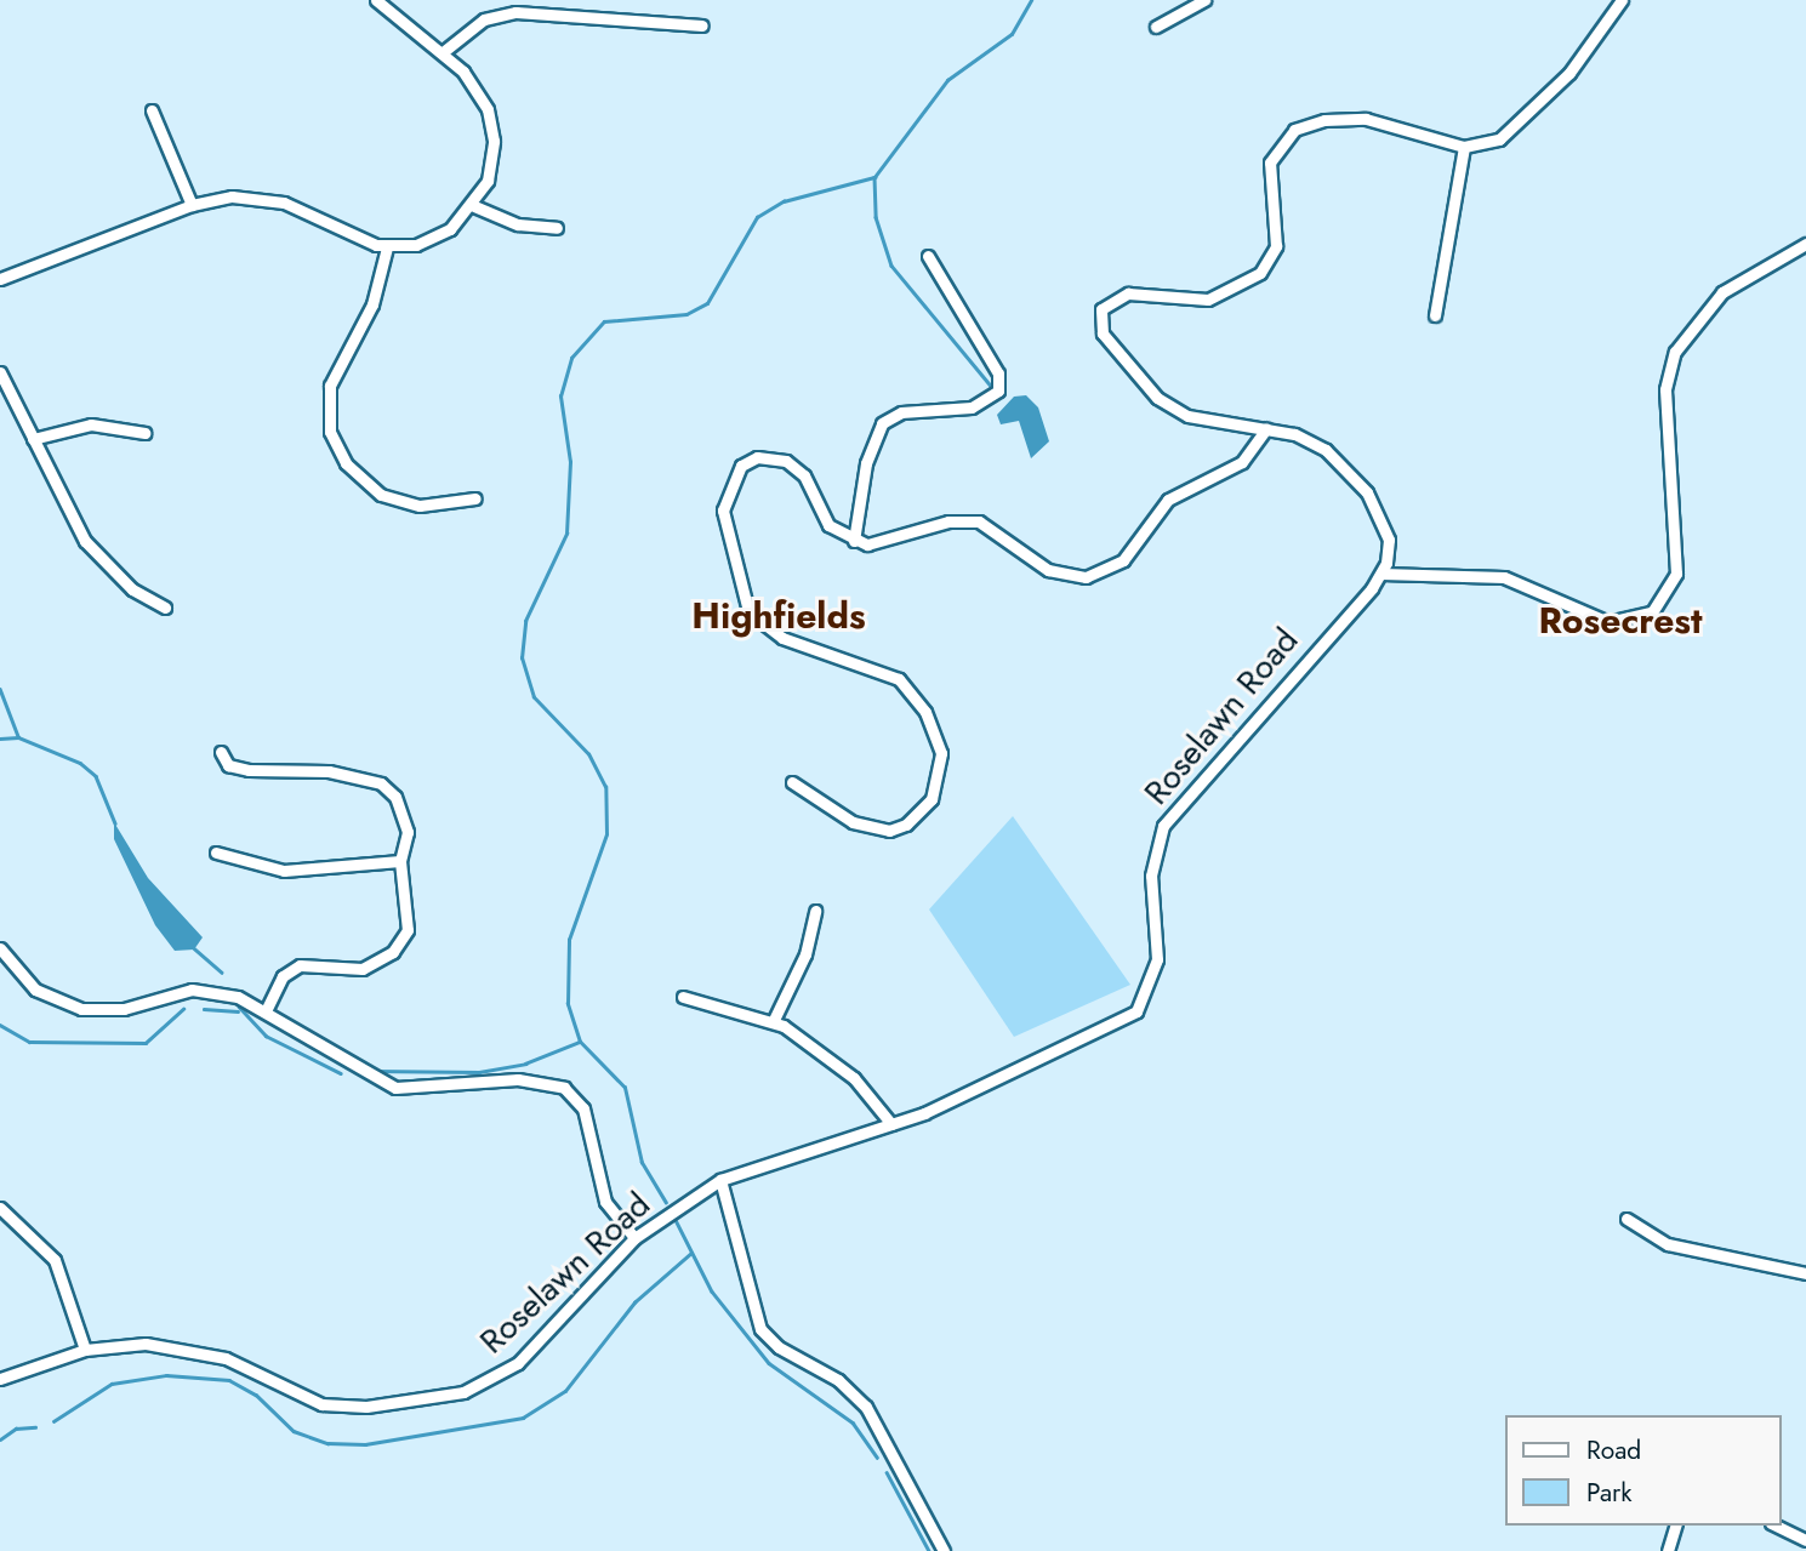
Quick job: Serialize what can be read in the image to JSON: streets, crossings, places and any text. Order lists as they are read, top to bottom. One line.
{"streets":{"street":["Roselawn Road"]},"districts":["Highfields","Rosecrest"],"legend":["Road","Park"]}
